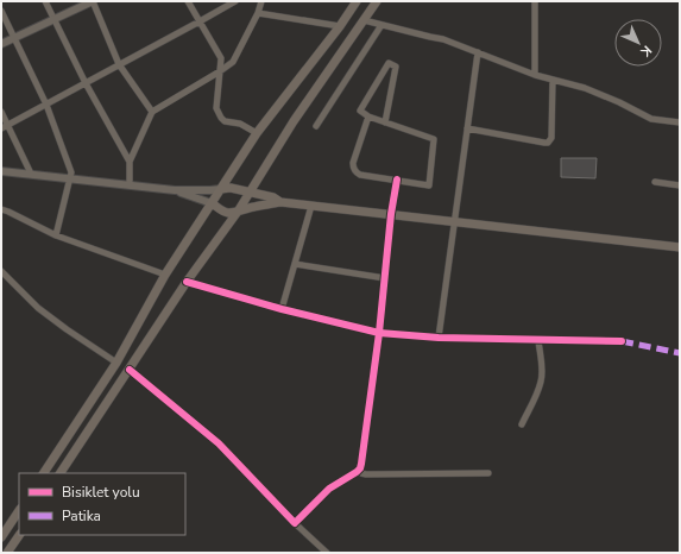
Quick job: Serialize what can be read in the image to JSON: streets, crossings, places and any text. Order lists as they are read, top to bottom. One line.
{"legend":["Bisiklet yolu","Patika"],"north":"bottom right"}
